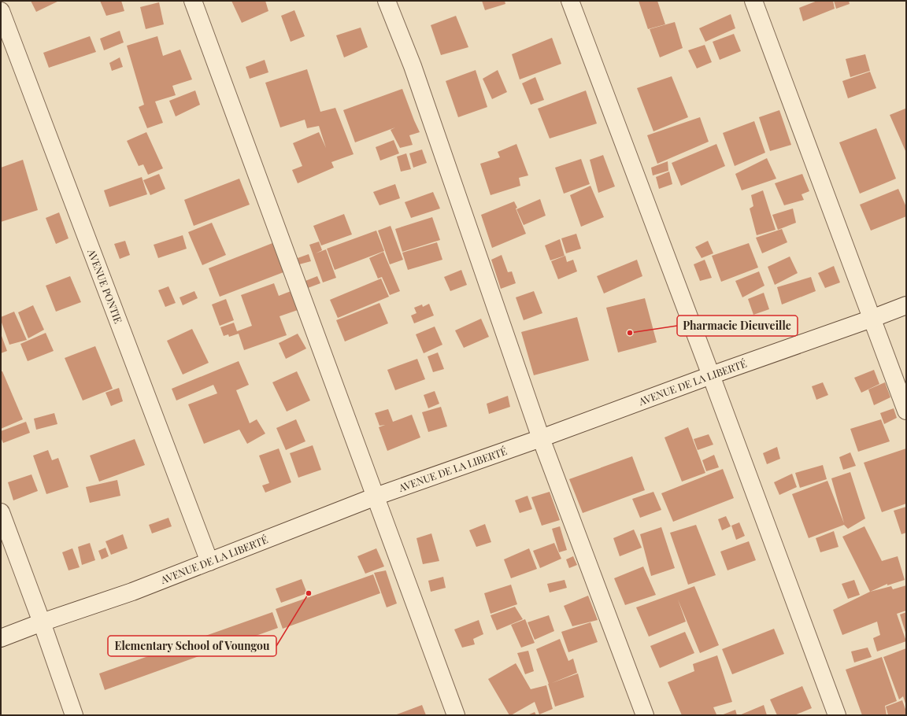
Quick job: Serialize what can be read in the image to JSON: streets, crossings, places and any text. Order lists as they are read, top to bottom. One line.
{"streets":{"street":["AVENUE PONTIE","AVENUE DE LA LIBERTÉ"]},"crossings":[["AVENUE PONTIE","AVENUE DE LA LIBERTÉ"]],"places":["Pharmacie Dieuveille","Elementary School of Voungou"]}
